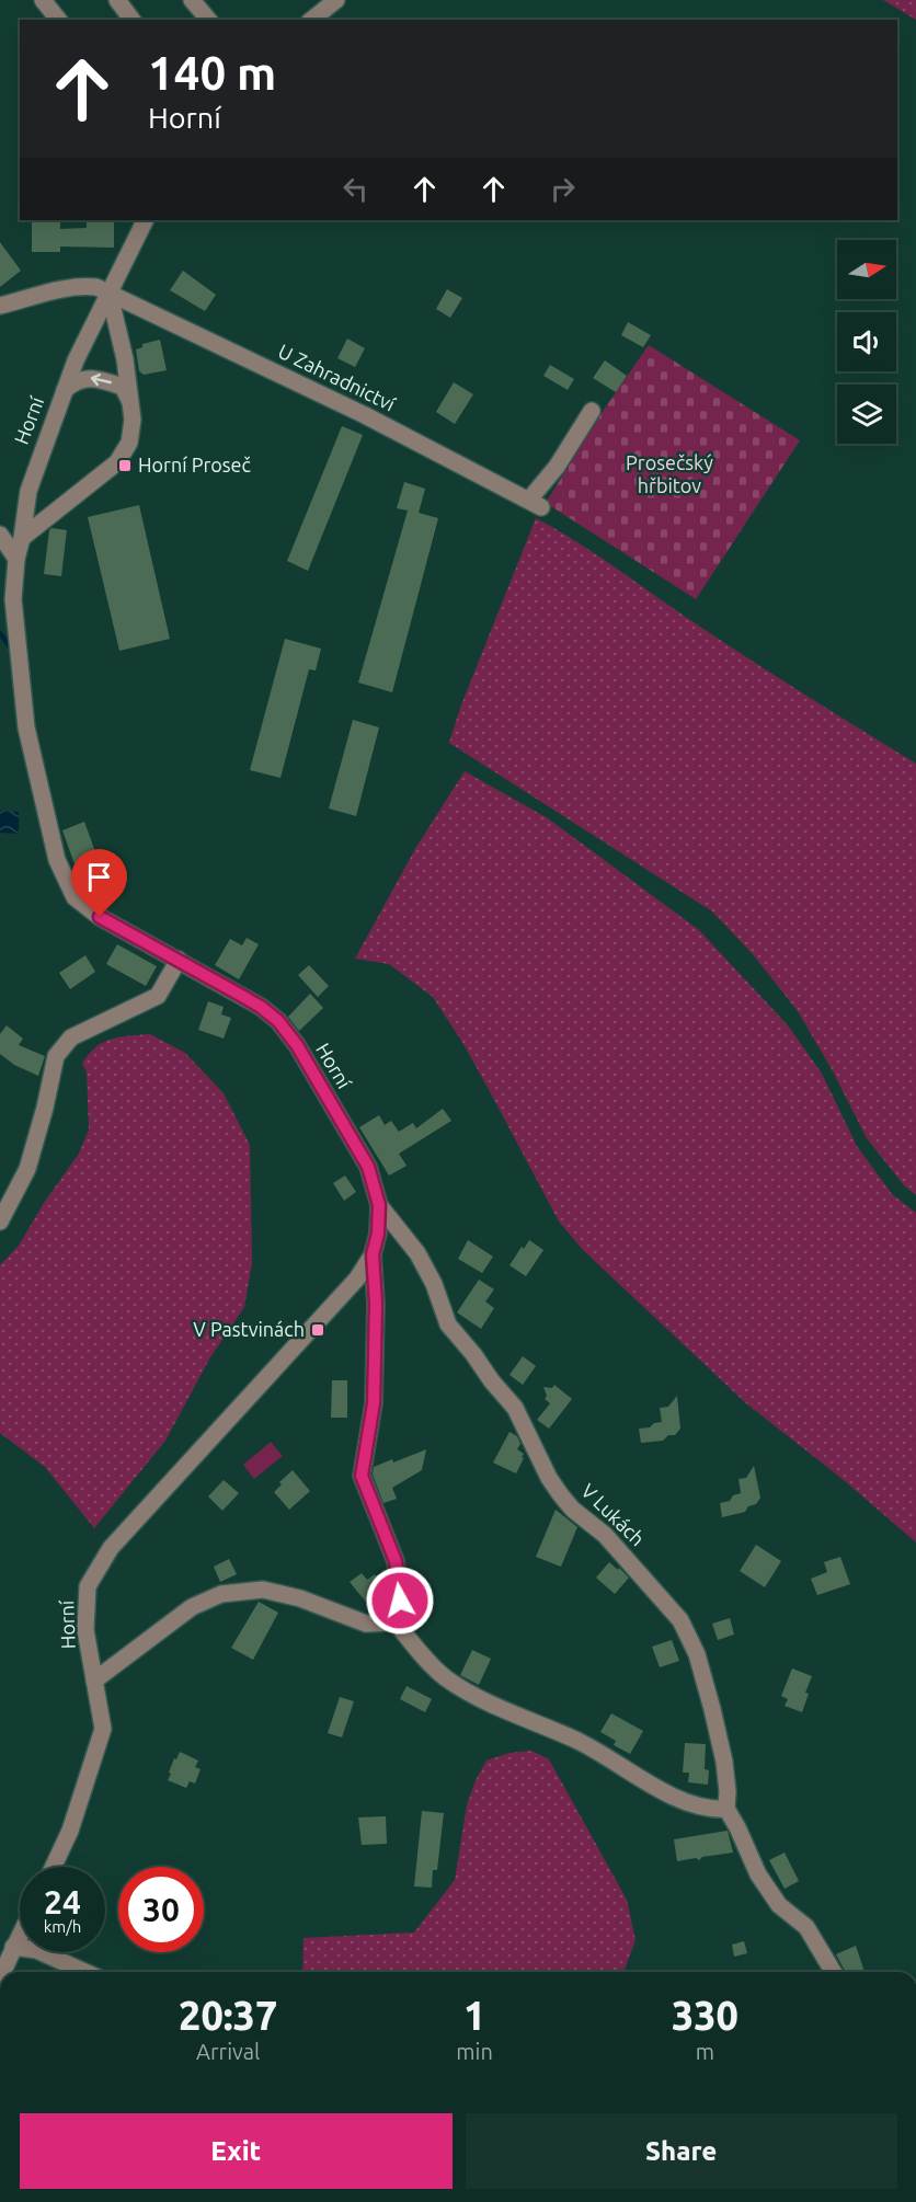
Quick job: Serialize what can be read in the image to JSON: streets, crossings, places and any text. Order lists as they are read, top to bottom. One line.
{"streets":{"street":["U Zahradnictví","Horní","V Lukách"]},"crossings":[["U Zahradnictví","Horní"],["Horní","V Lukách"]],"parks":["Prosečský hřbitov"],"places":{"transit":["Horní Proseč","V Pastvinách"]},"north":"right","page":{"turn":["140 m","Horní"],"speed":"24 km/h","limit":"30","eta":["20:37","Arrival","1","min","330","m"],"buttons":["Exit","Share"]}}
